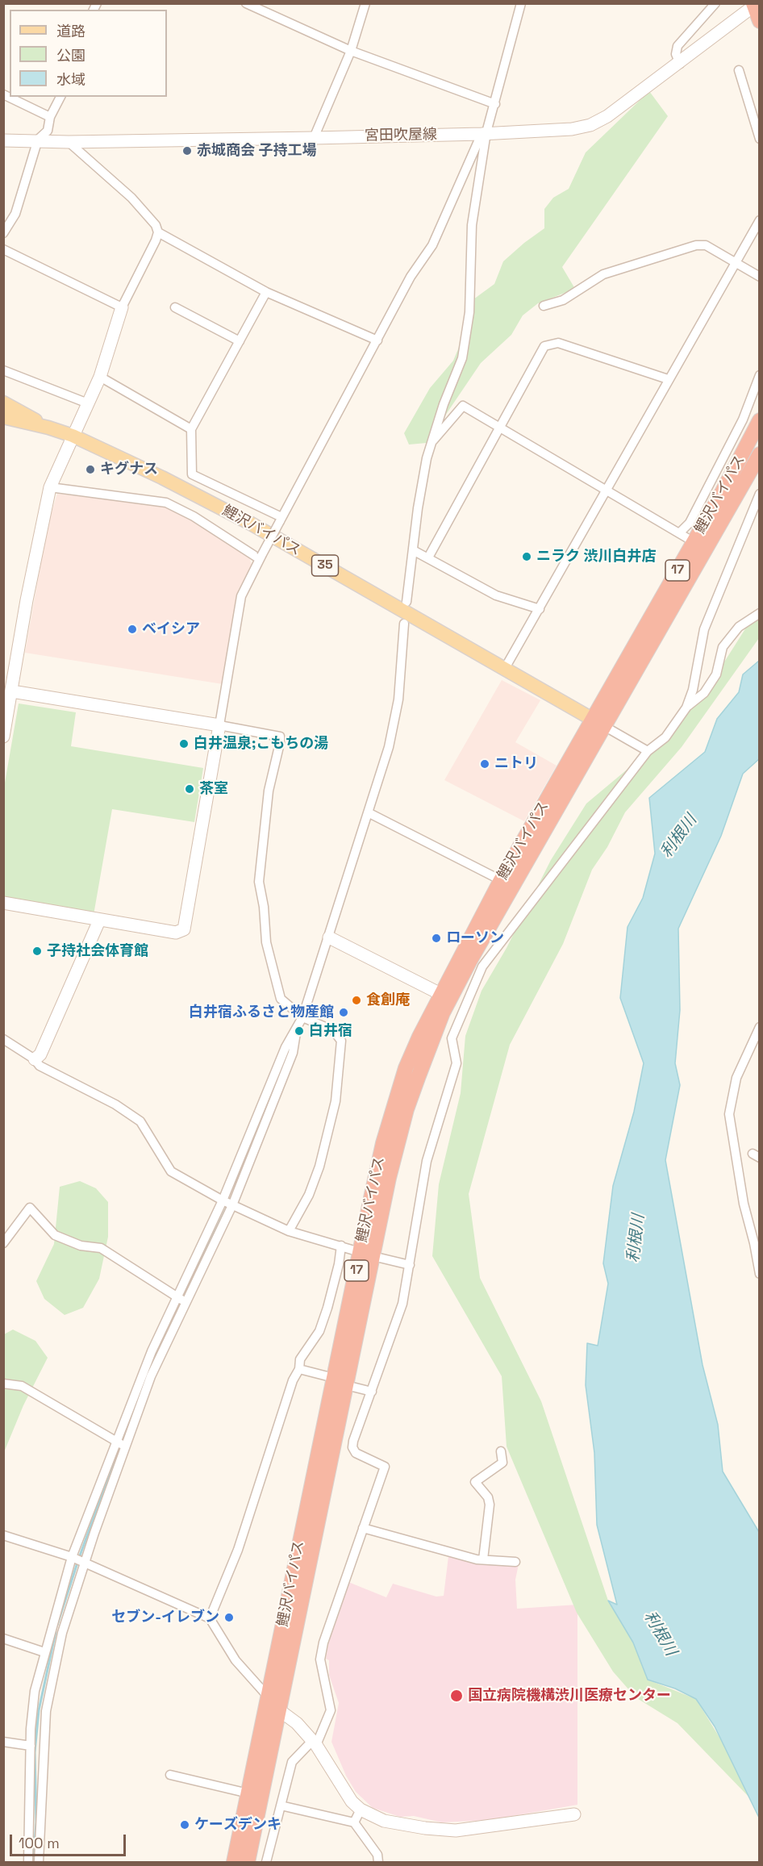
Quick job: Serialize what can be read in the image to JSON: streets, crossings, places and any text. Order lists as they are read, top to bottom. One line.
{"streets":{"highway":["鯉沢バイパス","17"],"main road":["35"],"street":["宮田吹屋線"]},"water":["利根川"],"places":["赤城商会 子持工場","キグナス","ニラク 渋川白井店","ベイシア","白井温泉;こもちの湯","ニトリ","茶室","ローソン","子持社会体育館","食創庵","白井宿ふるさと物産館","白井宿","セブン-イレブン","国立病院機構渋川医療センター","ケーズデンキ"],"legend":["道路","公園","水域"],"scale_bar":"100 m"}
